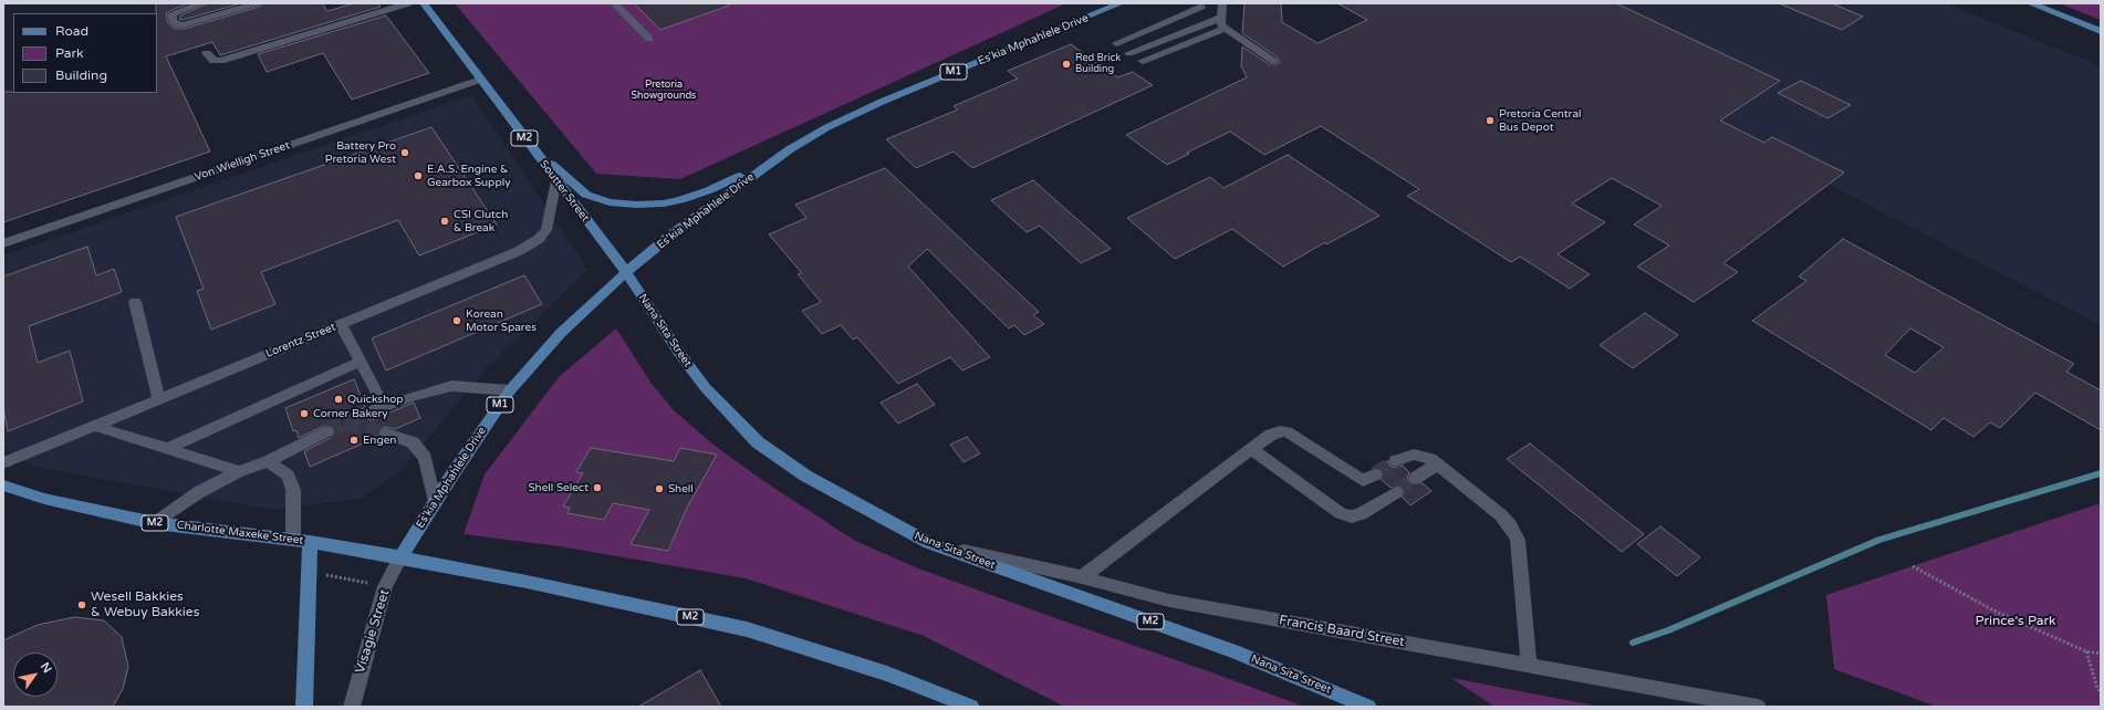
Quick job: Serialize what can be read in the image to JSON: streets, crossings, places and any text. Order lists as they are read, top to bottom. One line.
{"streets":{"main road":["Es'kia Mphahlele Drive","M1","M2","Soutter Street","Nana Sita Street","Charlotte Maxeke Street"],"street":["Von Wielligh Street","Lorentz Street","Visagie Street","Francis Baard Street"]},"crossings":[["Es'kia Mphahlele Drive","M2"],["Es'kia Mphahlele Drive","Soutter Street"],["Es'kia Mphahlele Drive","Nana Sita Street"],["Es'kia Mphahlele Drive","Charlotte Maxeke Street"],["Es'kia Mphahlele Drive","Visagie Street"],["M2","Charlotte Maxeke Street"],["M2","Visagie Street"],["Von Wielligh Street","Soutter Street"],["Soutter Street","Nana Sita Street"],["Soutter Street","Lorentz Street"],["Nana Sita Street","Francis Baard Street"],["Charlotte Maxeke Street","Visagie Street"]],"parks":["Pretoria Showgrounds","Prince's Park"],"places":["Red Brick Building","Pretoria Central Bus Depot","Battery Pro Pretoria West","E.A.S. Engine & Gearbox Supply","CSI Clutch & Break","Korean Motor Spares","Quickshop","Corner Bakery","Engen","Shell Select","Shell","Wesell Bakkies & Webuy Bakkies"],"legend":["Road","Park","Building"],"north":"top right"}
